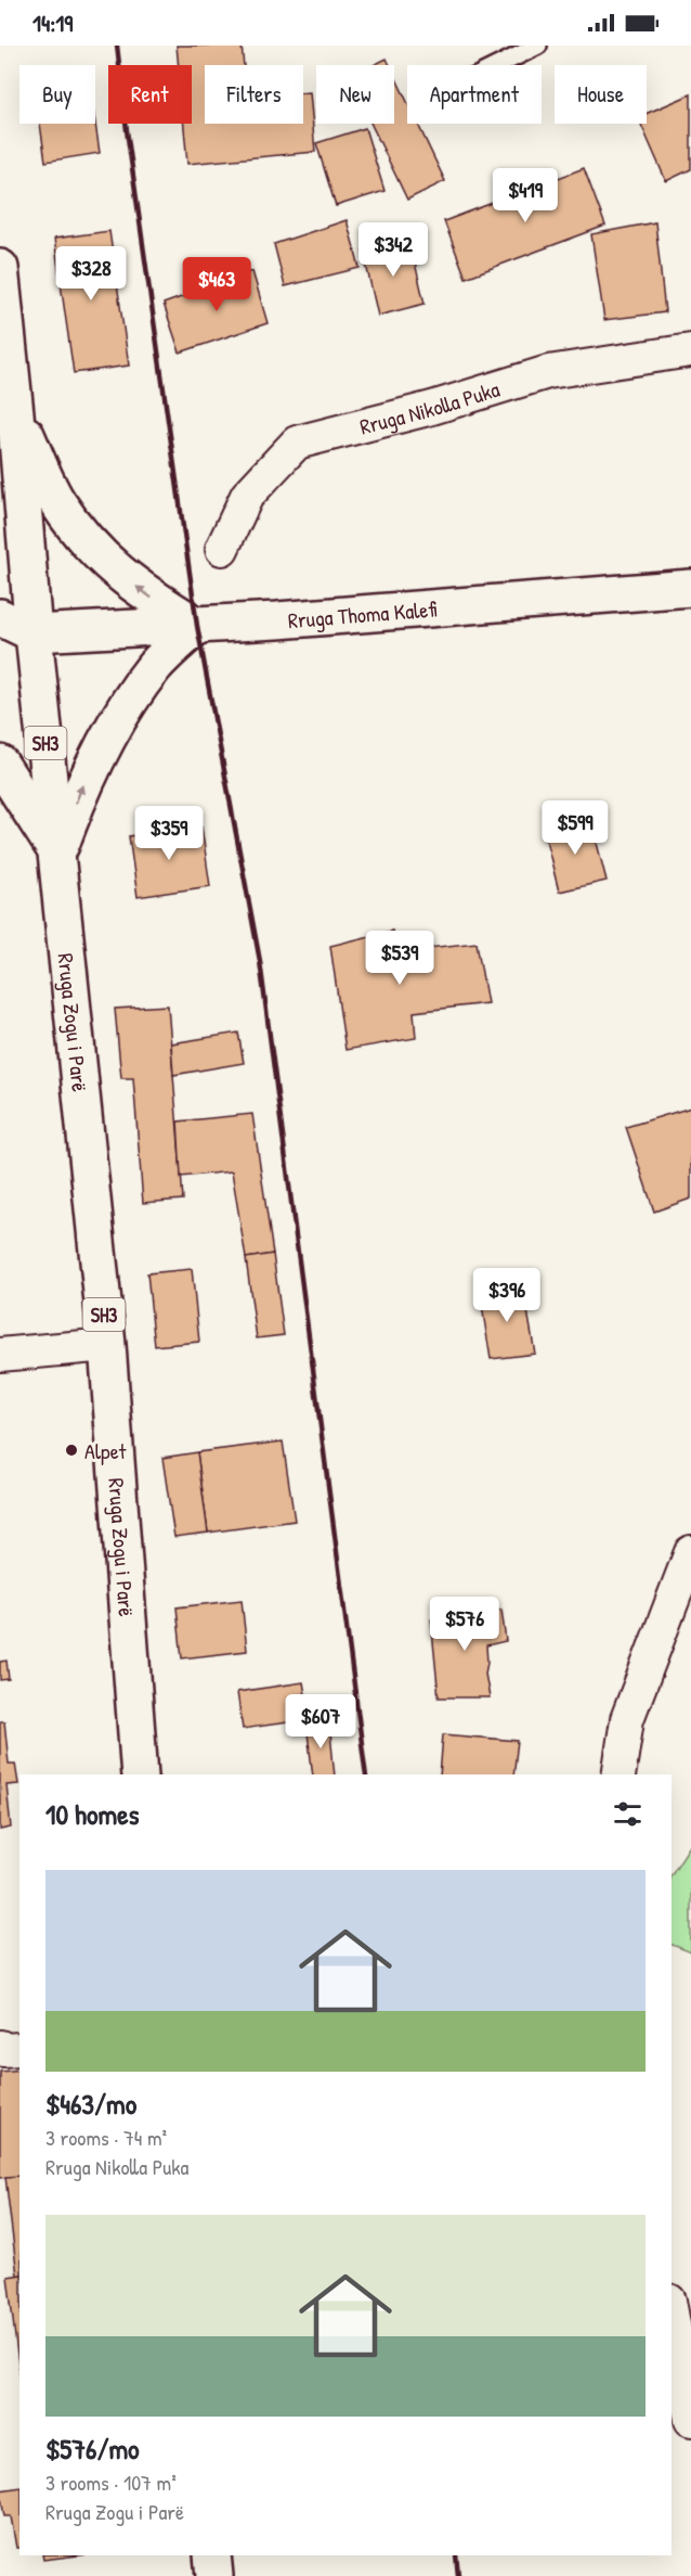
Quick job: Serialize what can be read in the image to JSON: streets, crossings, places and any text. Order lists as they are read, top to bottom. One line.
{"streets":{"main road":["Rruga Thoma Kalefi","SH3","Rruga Zogu i Parë"],"street":["Rruga Nikolla Puka"]},"crossings":[["Rruga Thoma Kalefi","Rruga Zogu i Parë"]],"places":["Alpet"],"page":{"status":"14:19","chip":["Buy","Rent","Filters","New","Apartment","House"],"price":["$419","$342","$328","$463","$599","$359","$539","$396","$576","$607"],"heading":"10 homes","list":[{"name":"$463/mo","note":"3 rooms · 74 m² · Rruga Nikolla Puka"},{"name":"$576/mo","note":"3 rooms · 107 m² · Rruga Zogu i Parë"}]}}
